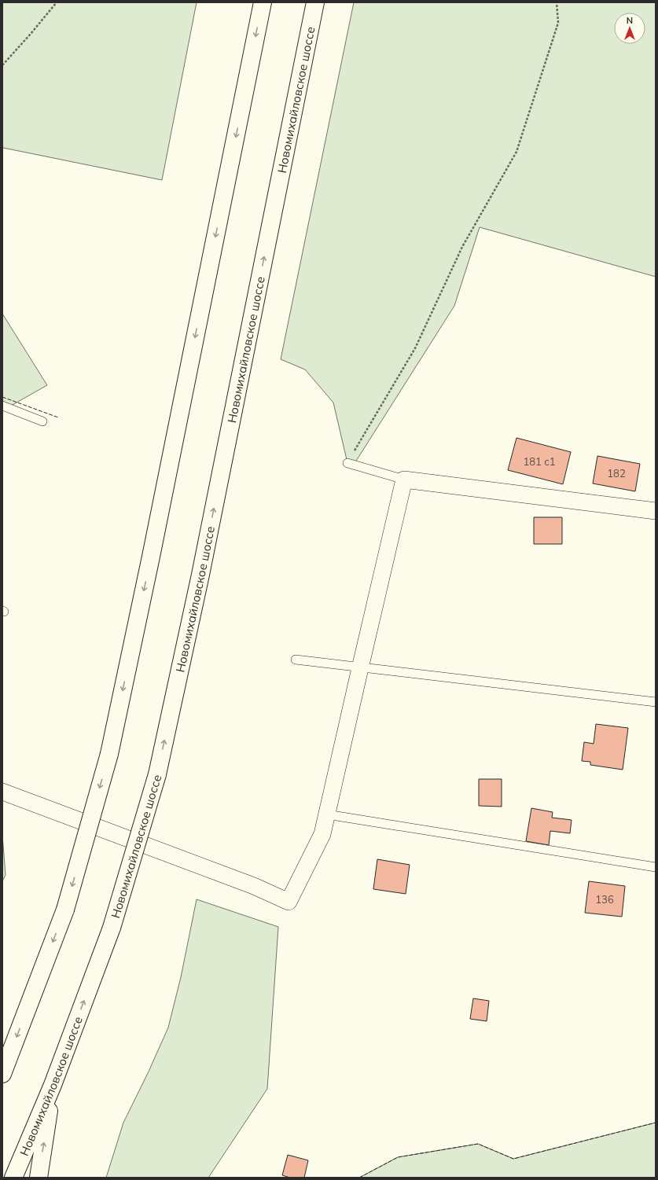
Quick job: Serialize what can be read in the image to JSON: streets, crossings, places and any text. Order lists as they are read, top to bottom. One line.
{"streets":{"main road":["Новомихайловское шоссе"]},"house_numbers":["181 с1","182","136"],"north":"top"}
